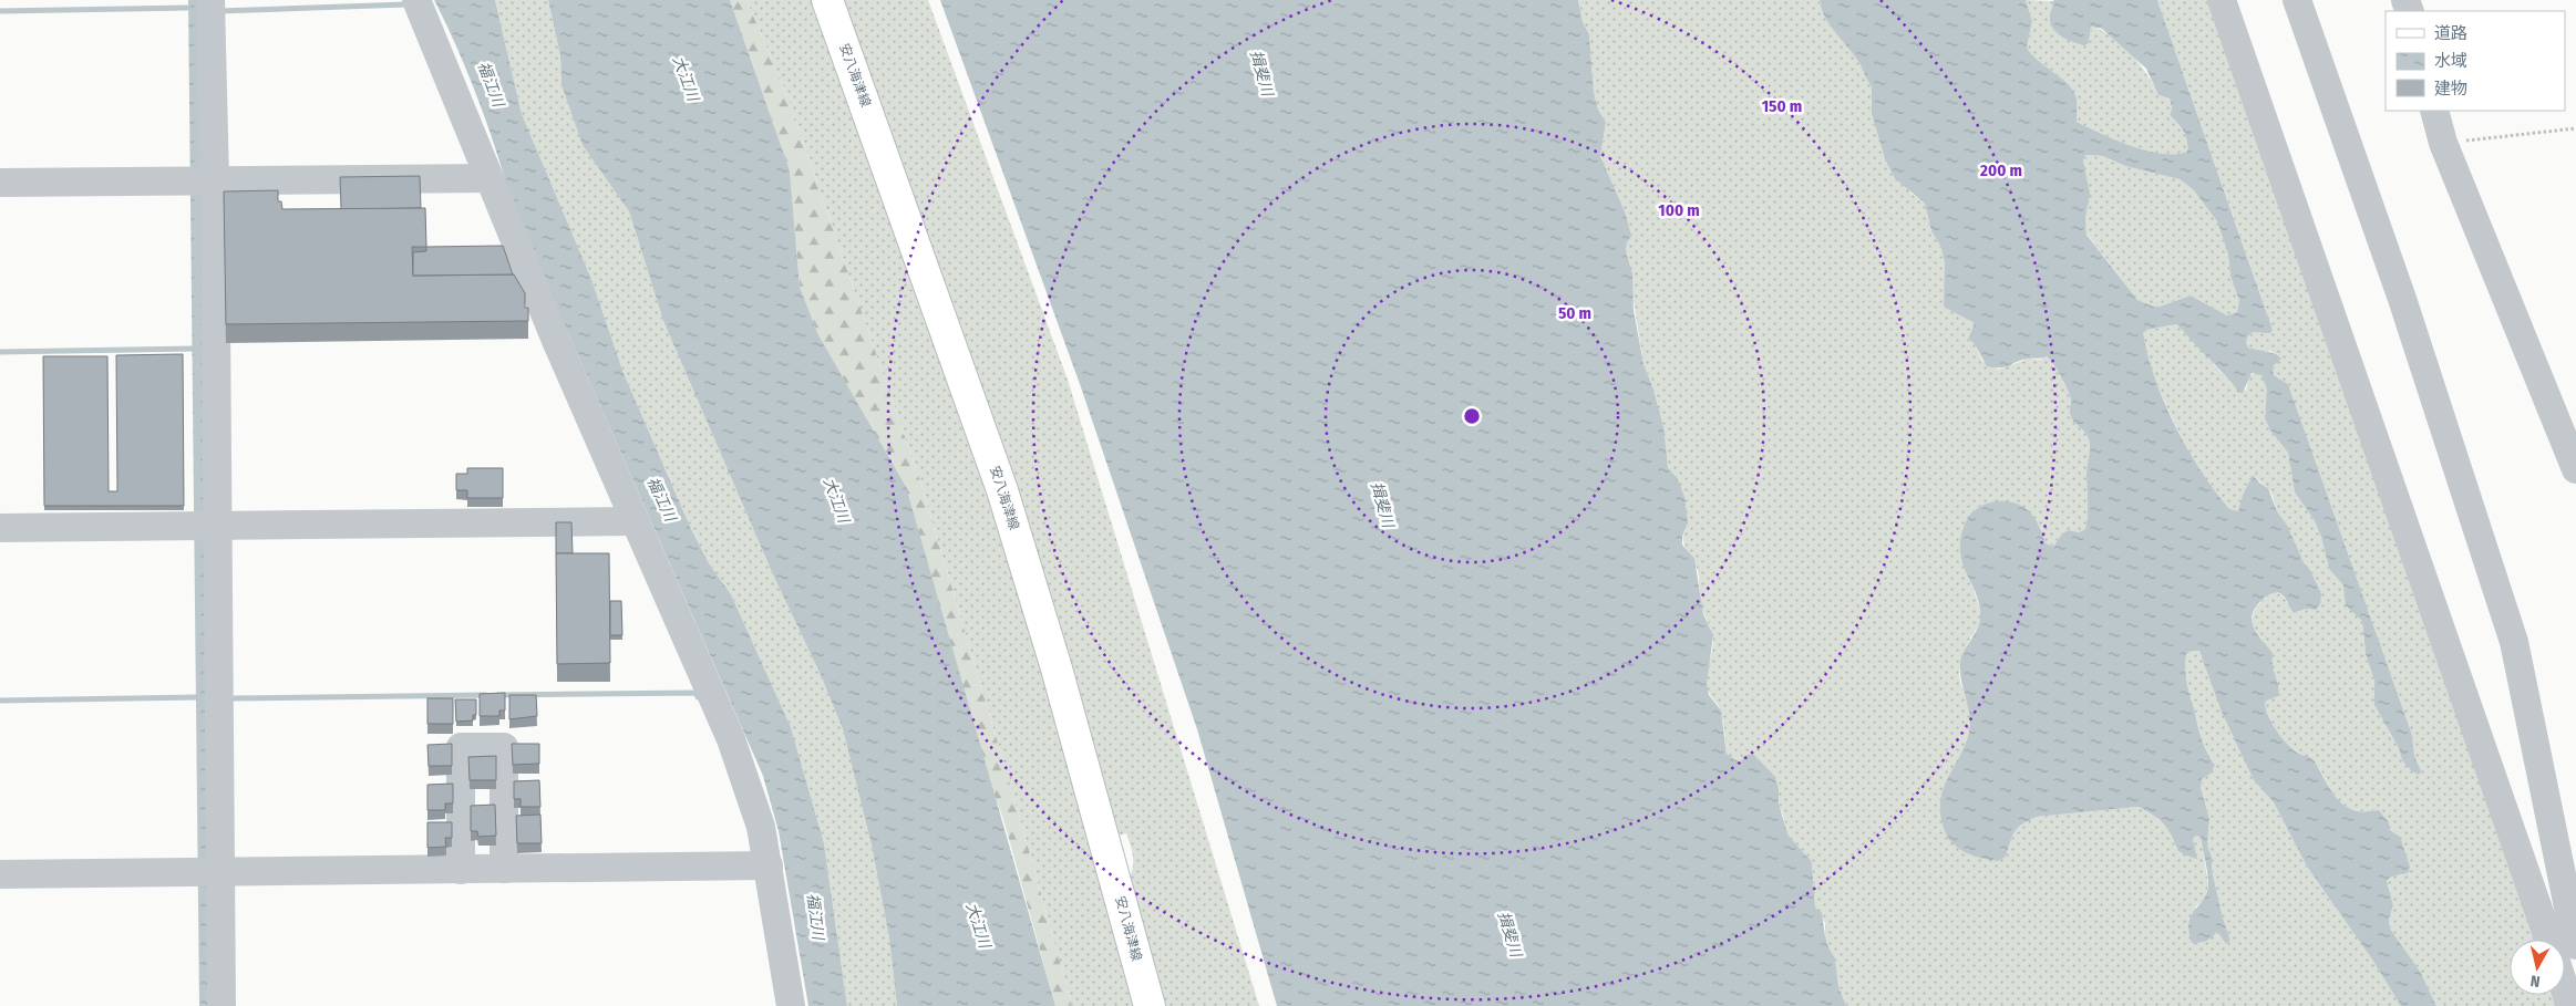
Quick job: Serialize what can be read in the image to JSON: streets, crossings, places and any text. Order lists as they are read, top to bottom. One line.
{"streets":{"main road":["安八海津線"]},"water":["揖斐川","大江川","福江川"],"legend":["道路","水域","建物"],"north":"bottom","rings":["150 m","200 m","100 m","50 m"]}
